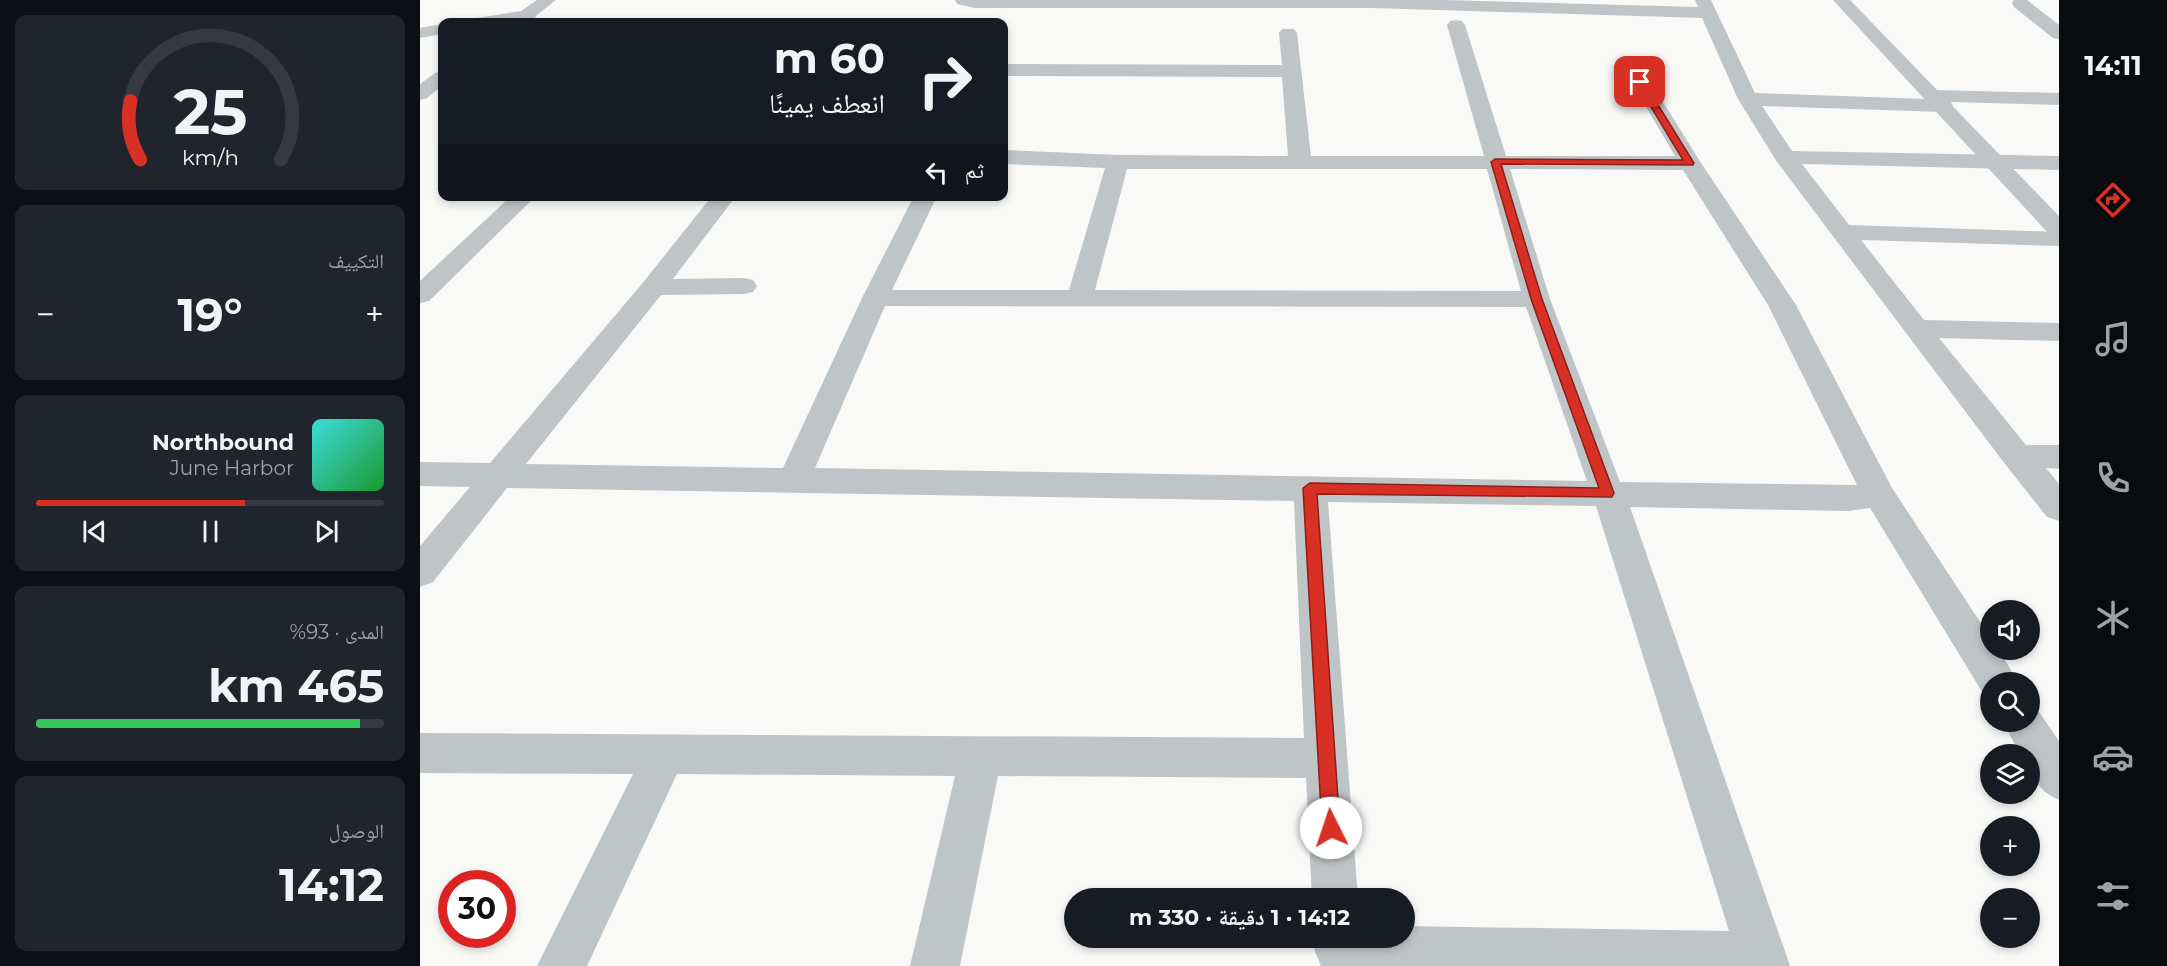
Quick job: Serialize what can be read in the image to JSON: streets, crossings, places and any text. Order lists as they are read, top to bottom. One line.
{"page":{"tabs":"14:11","turn":["60 m","انعطف يمينًا"],"then":"ثم","tile":["التكييف",["المدى · 93%","465 km"],["الوصول","14:12"]],"heat":["−","19°","+"],"song":["Northbound","June Harbor"],"map_buttons":["+","−"],"limit":"30","trip":"14:12 · 1 دقيقة · 330 m","gauge":["25","km/h"]}}
